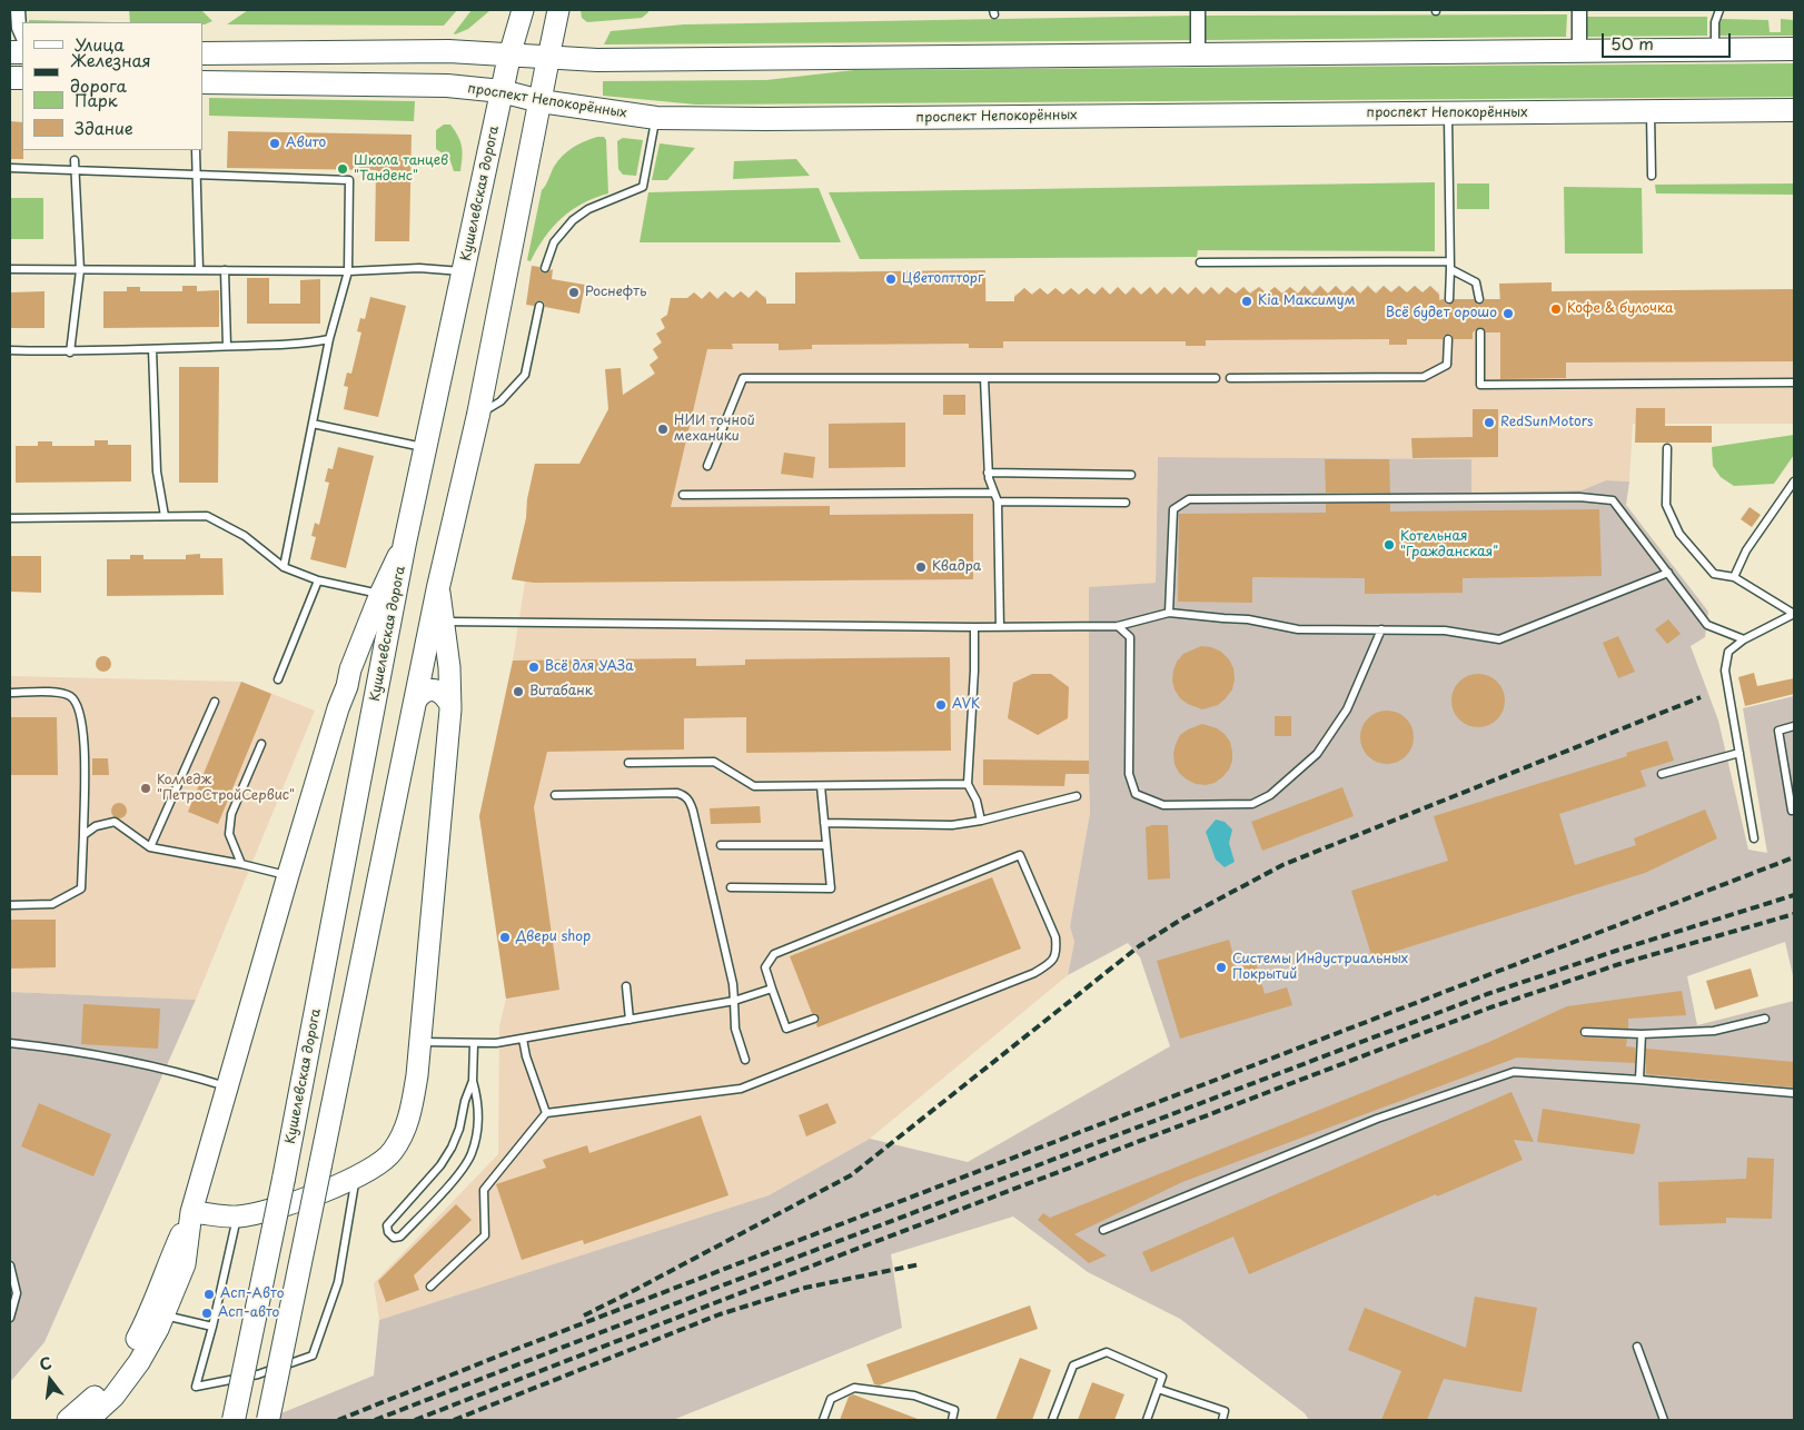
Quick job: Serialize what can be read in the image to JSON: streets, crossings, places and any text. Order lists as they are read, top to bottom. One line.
{"streets":{"main road":["проспект Непокорённых","Кушелевская дорога"]},"crossings":[["проспект Непокорённых","Кушелевская дорога"]],"places":["Авито","Школа танцев \"Танденс\"","Цветоптторг","Роснефть","Kia Максимум","Кофе & булочка","Всё будет орошо","RedSunMotors","НИИ точной механики","Котельная \"Гражданская\"","Квадра","Всё для УАЗа","Витабанк","AVK","Колледж \"ПетроСтройСервис\"","Двери shop","Системы Индустриальных Покрытий","Асп-Авто","Асп-авто"],"legend":["Улица","Железная дорога","Парк","Здание"],"scale_bar":"50 m","north":"top"}
